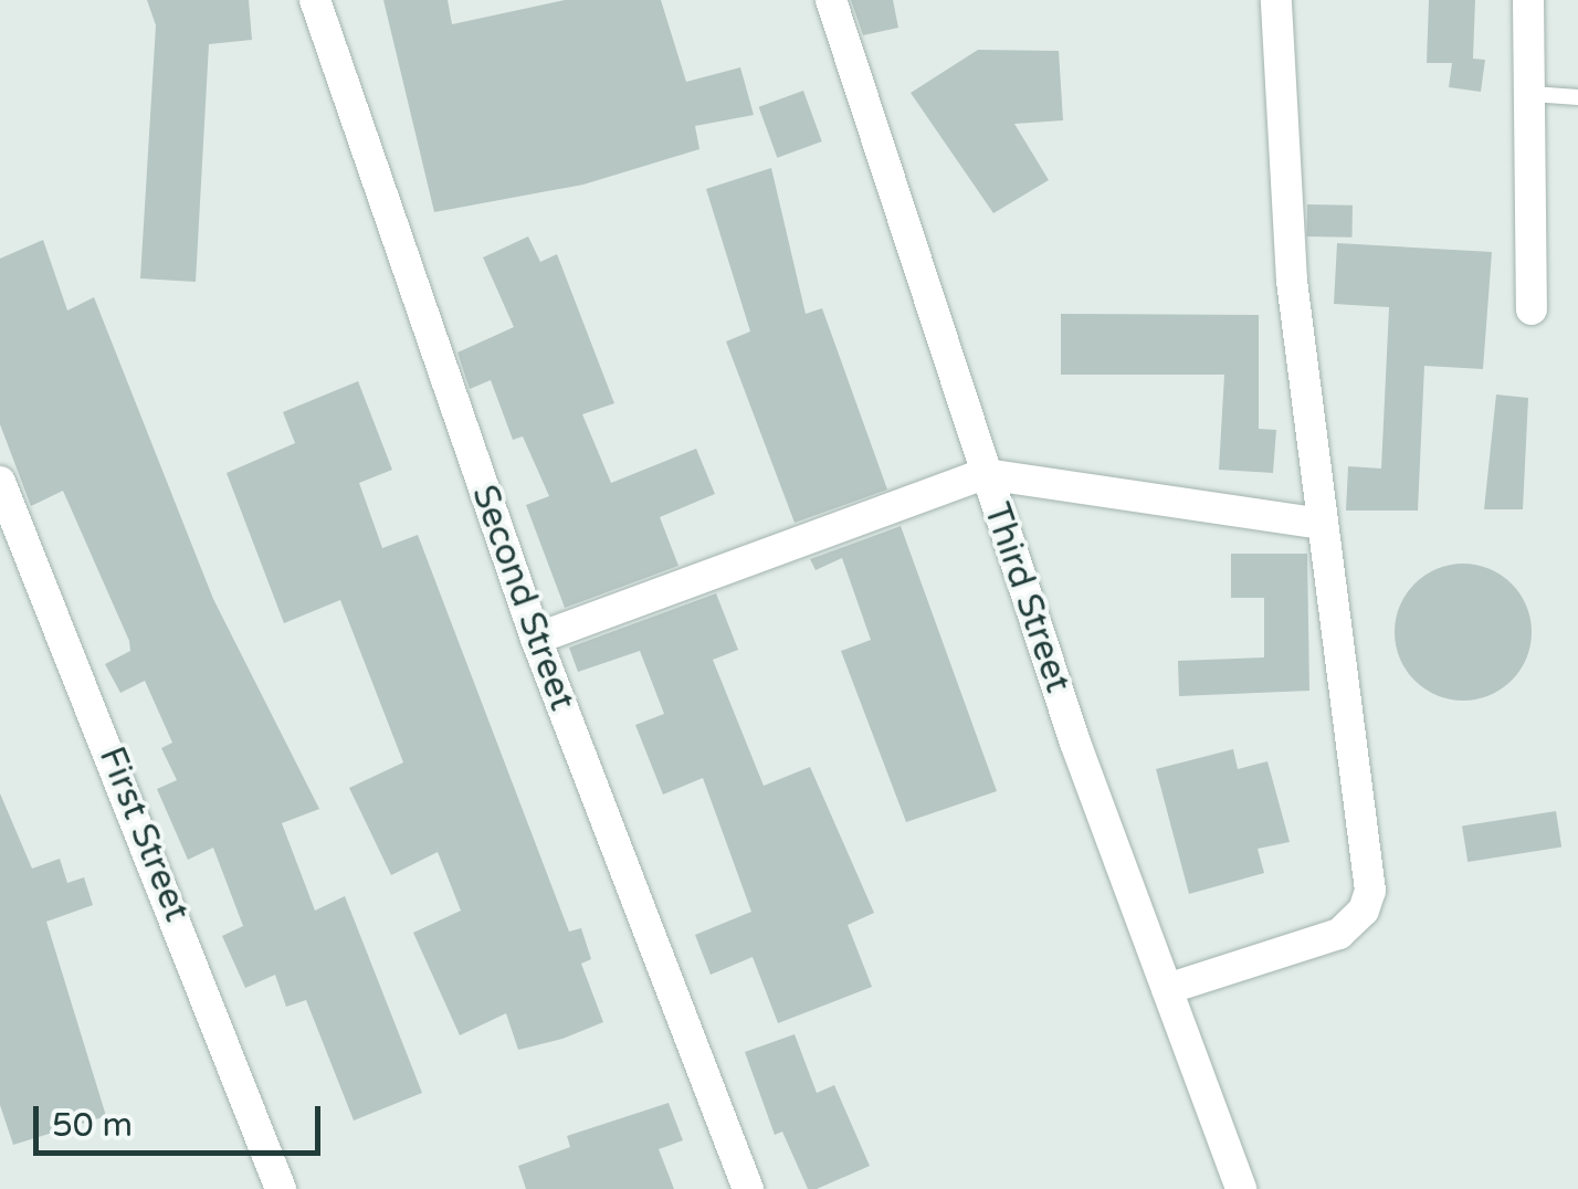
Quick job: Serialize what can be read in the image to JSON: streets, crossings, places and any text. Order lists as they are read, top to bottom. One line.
{"streets":{"street":["Second Street","Third Street","First Street"]},"scale_bar":"50 m"}
